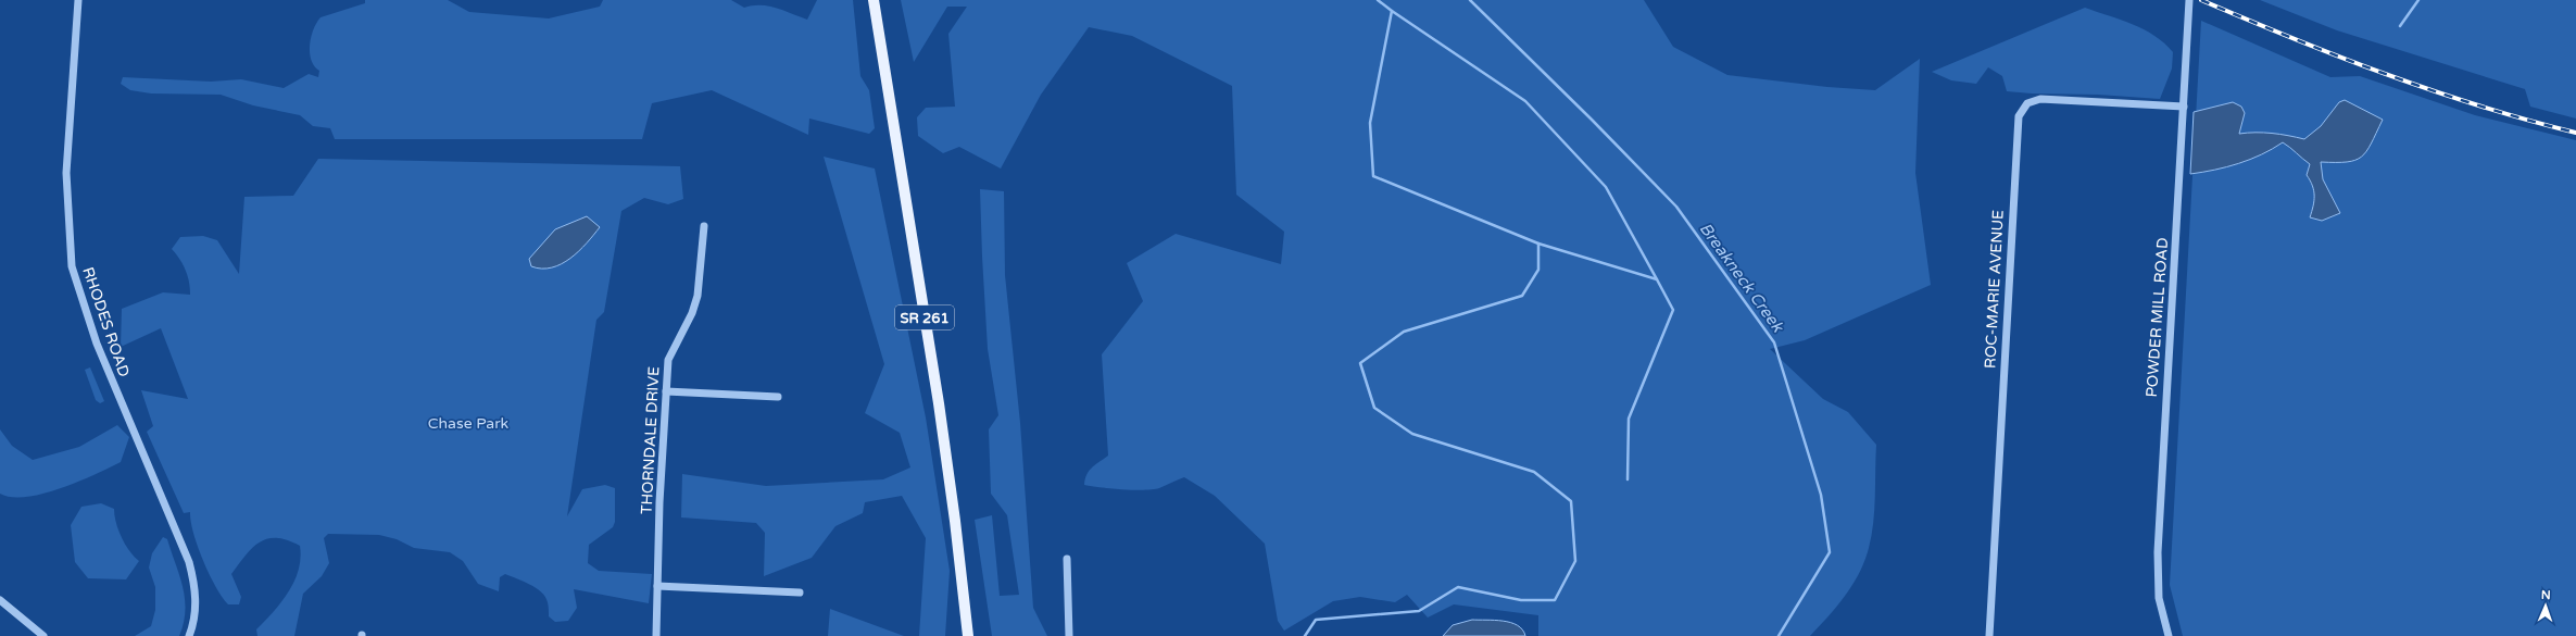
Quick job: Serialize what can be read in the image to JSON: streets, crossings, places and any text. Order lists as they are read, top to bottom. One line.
{"streets":{"main road":["SR 261"],"street":["ROC-MARIE AVENUE","POWDER MILL ROAD","RHODES ROAD","THORNDALE DRIVE"]},"crossings":[["ROC-MARIE AVENUE","POWDER MILL ROAD"]],"water":["Breakneck Creek"],"parks":["Chase Park"],"north":"top"}
